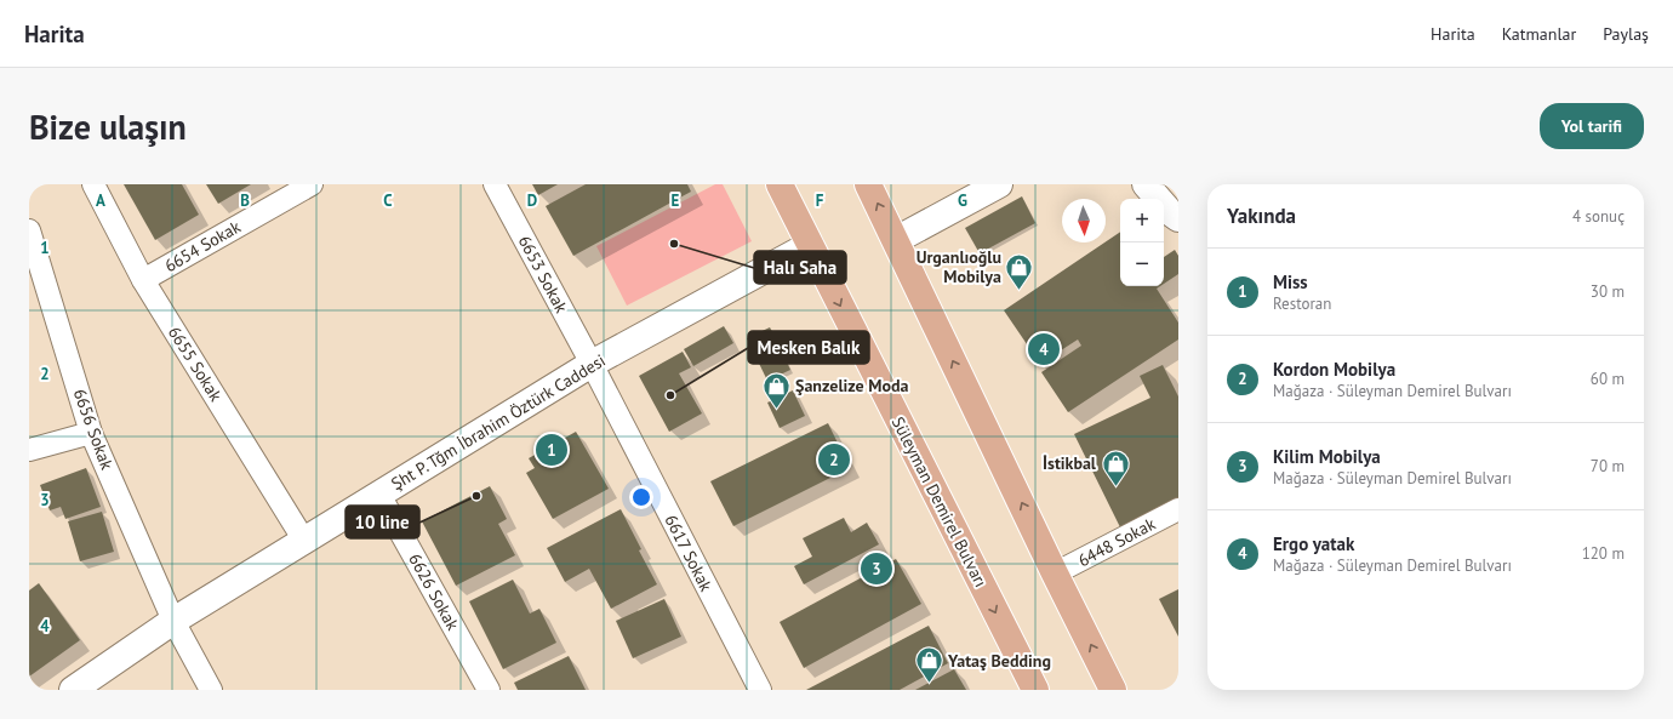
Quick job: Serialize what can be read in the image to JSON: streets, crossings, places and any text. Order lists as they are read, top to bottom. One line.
{"streets":{"main road":["Şht P. Tğm İbrahim Öztürk Caddesi","Süleyman Demirel Bulvarı"],"street":["6654 Sokak","6653 Sokak","6655 Sokak","6656 Sokak","6448 Sokak","6617 Sokak","6626 Sokak"]},"crossings":[["6654 Sokak","6655 Sokak"],["6653 Sokak","Şht P. Tğm İbrahim Öztürk Caddesi"],["6653 Sokak","6617 Sokak"],["6655 Sokak","Şht P. Tğm İbrahim Öztürk Caddesi"],["Şht P. Tğm İbrahim Öztürk Caddesi","6656 Sokak"],["Şht P. Tğm İbrahim Öztürk Caddesi","Süleyman Demirel Bulvarı"],["Şht P. Tğm İbrahim Öztürk Caddesi","6617 Sokak"],["Şht P. Tğm İbrahim Öztürk Caddesi","6626 Sokak"]],"places":{"other":["Halı Saha","Mesken Balık","10 line"],"shop":["Urganlıoğlu Mobilya","Şanzelize Moda","İstikbal","Yataş Bedding"]},"north":"bottom","page":{"header":"Harita","nav":["Harita","Katmanlar","Paylaş"],"buttons":"Yol tarifi","title":"Bize ulaşın","heading":["Yakında","4 sonuç"],"map_buttons":["+","−"],"list":[{"mark":"1","name":"Miss","note":"Restoran","value":"30 m"},{"mark":"2","name":"Kordon Mobilya","note":"Mağaza · Süleyman Demirel Bulvarı","value":"60 m"},{"mark":"3","name":"Kilim Mobilya","note":"Mağaza · Süleyman Demirel Bulvarı","value":"70 m"},{"mark":"4","name":"Ergo yatak","note":"Mağaza · Süleyman Demirel Bulvarı","value":"120 m"}],"pins":["4","1","2","3"]},"grid":{"columns":["A","B","C","D","E","F","G"],"rows":["1","2","3","4"]}}
